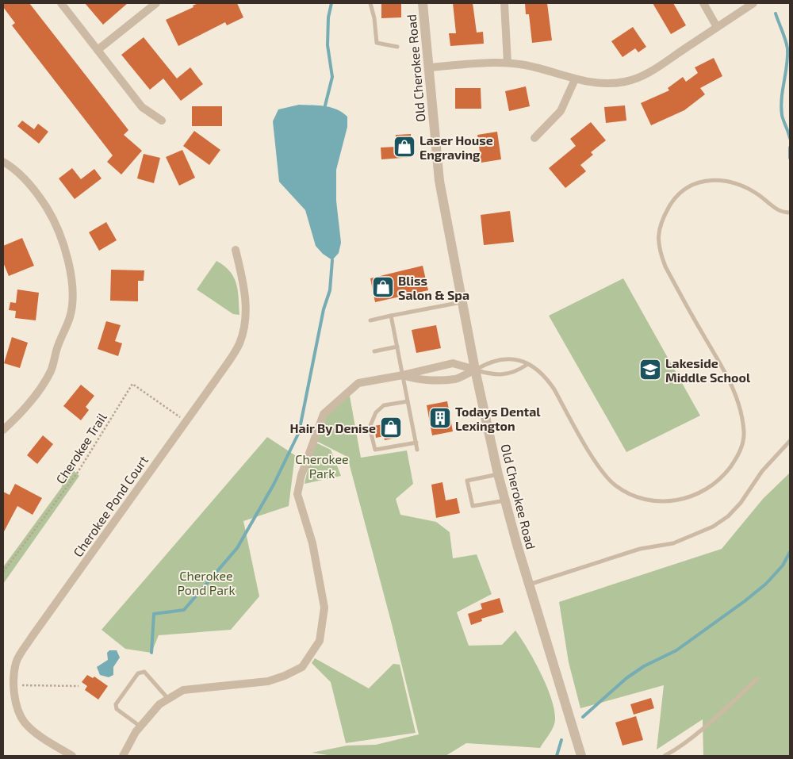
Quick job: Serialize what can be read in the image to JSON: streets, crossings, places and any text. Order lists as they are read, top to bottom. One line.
{"streets":{"street":["Old Cherokee Road","Cherokee Pond Court"],"path":["Cherokee Trail"]},"crossings":[["Cherokee Trail","Cherokee Pond Court"]],"parks":["Cherokee Park","Cherokee Pond Park"],"places":{"shop":["Laser House Engraving","Bliss Salon & Spa","Hair By Denise"],"school or university":["Lakeside Middle School"],"building":["Todays Dental Lexington"]}}
